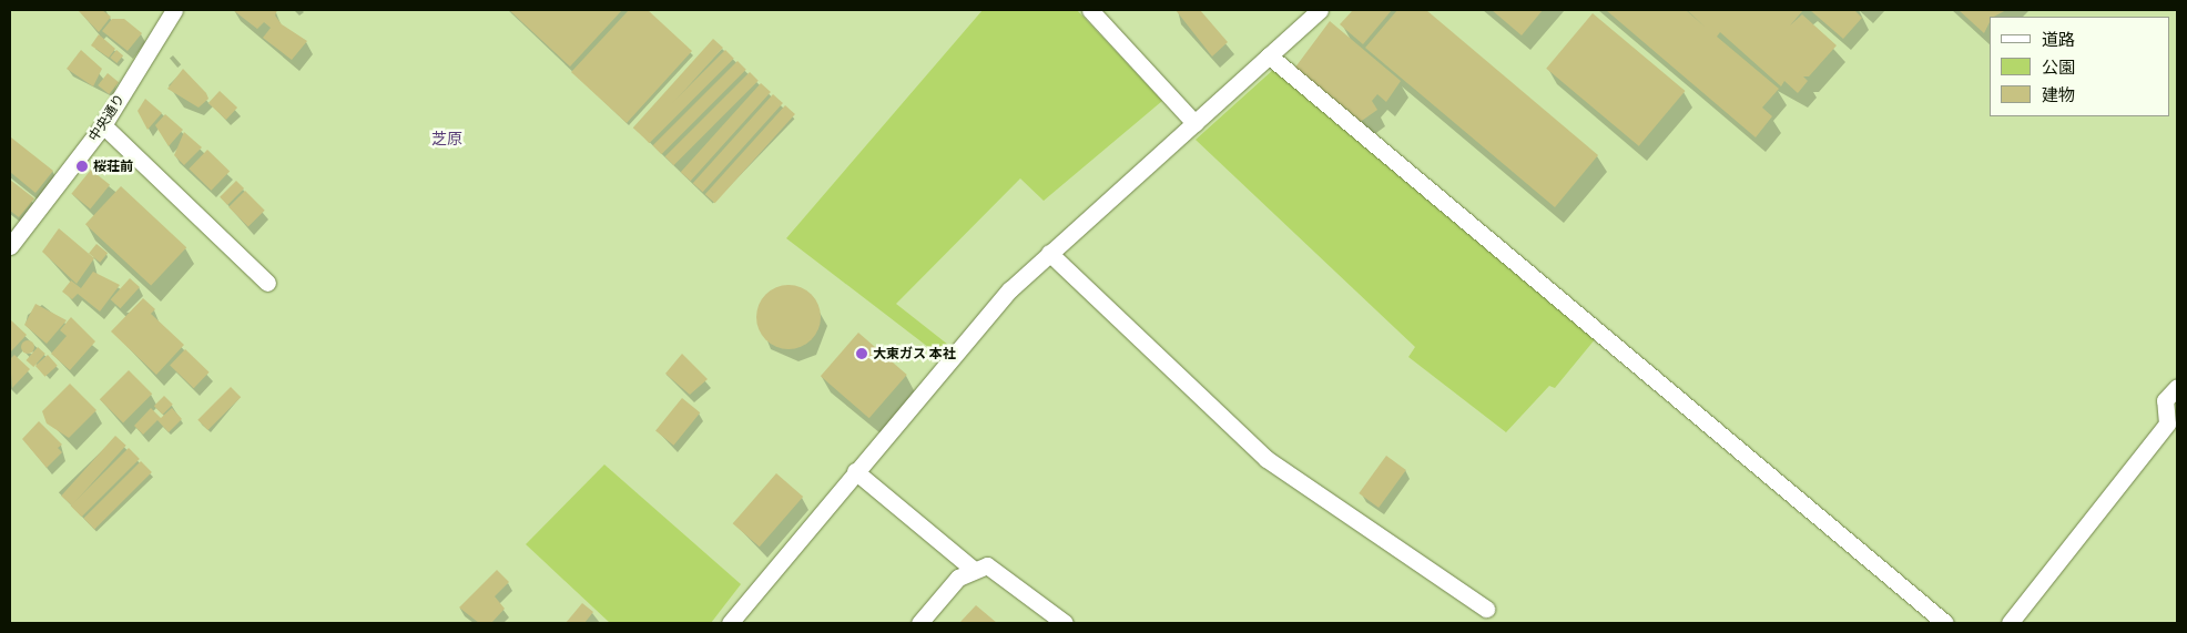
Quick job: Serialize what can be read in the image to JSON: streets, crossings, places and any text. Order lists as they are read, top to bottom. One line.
{"streets":{"street":["中央通り"]},"districts":["芝原"],"places":["桜荘前","大東ガス 本社"],"legend":["道路","公園","建物"]}
